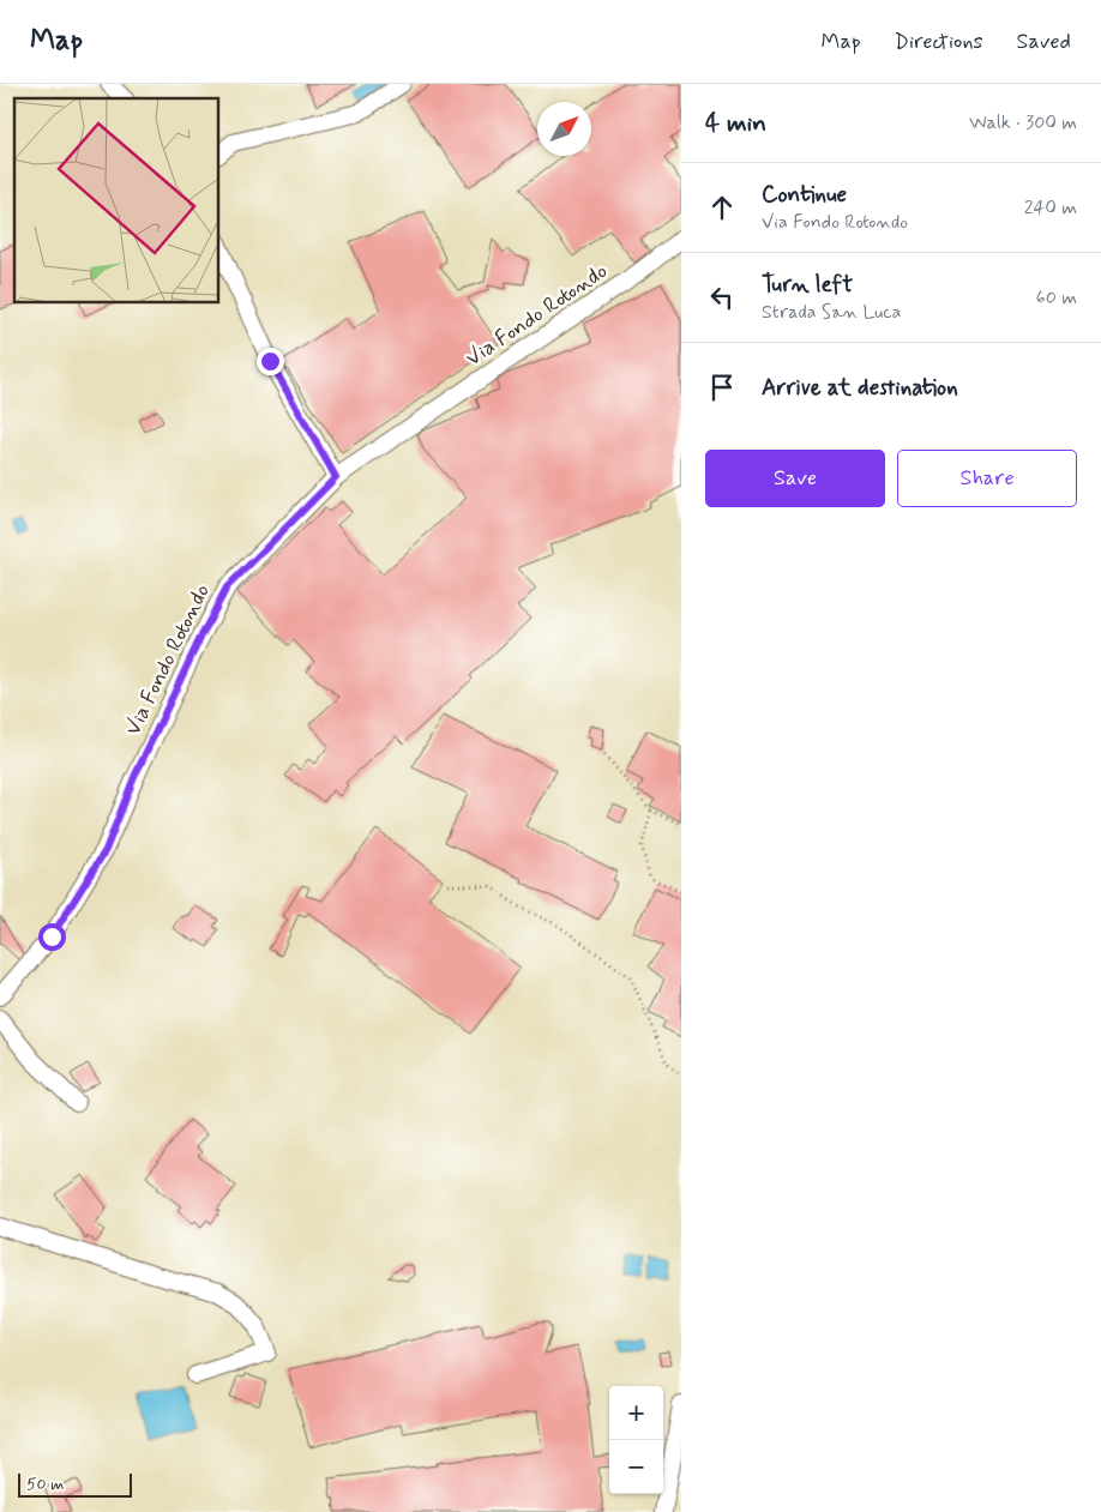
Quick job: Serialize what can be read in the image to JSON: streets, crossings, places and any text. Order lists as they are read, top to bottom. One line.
{"streets":{"street":["Via Fondo Rotondo"]},"scale_bar":"50 m","north":"top right","page":{"header":"Map","nav":["Map","Directions","Saved"],"heading":["4 min","Walk · 300 m"],"list":[["Continue","Via Fondo Rotondo","240 m"],["Turn left","Strada San Luca","60 m"],"Arrive at destination"],"buttons":["Save","Share"],"map_buttons":["+","−"],"scale":"50 m"}}
